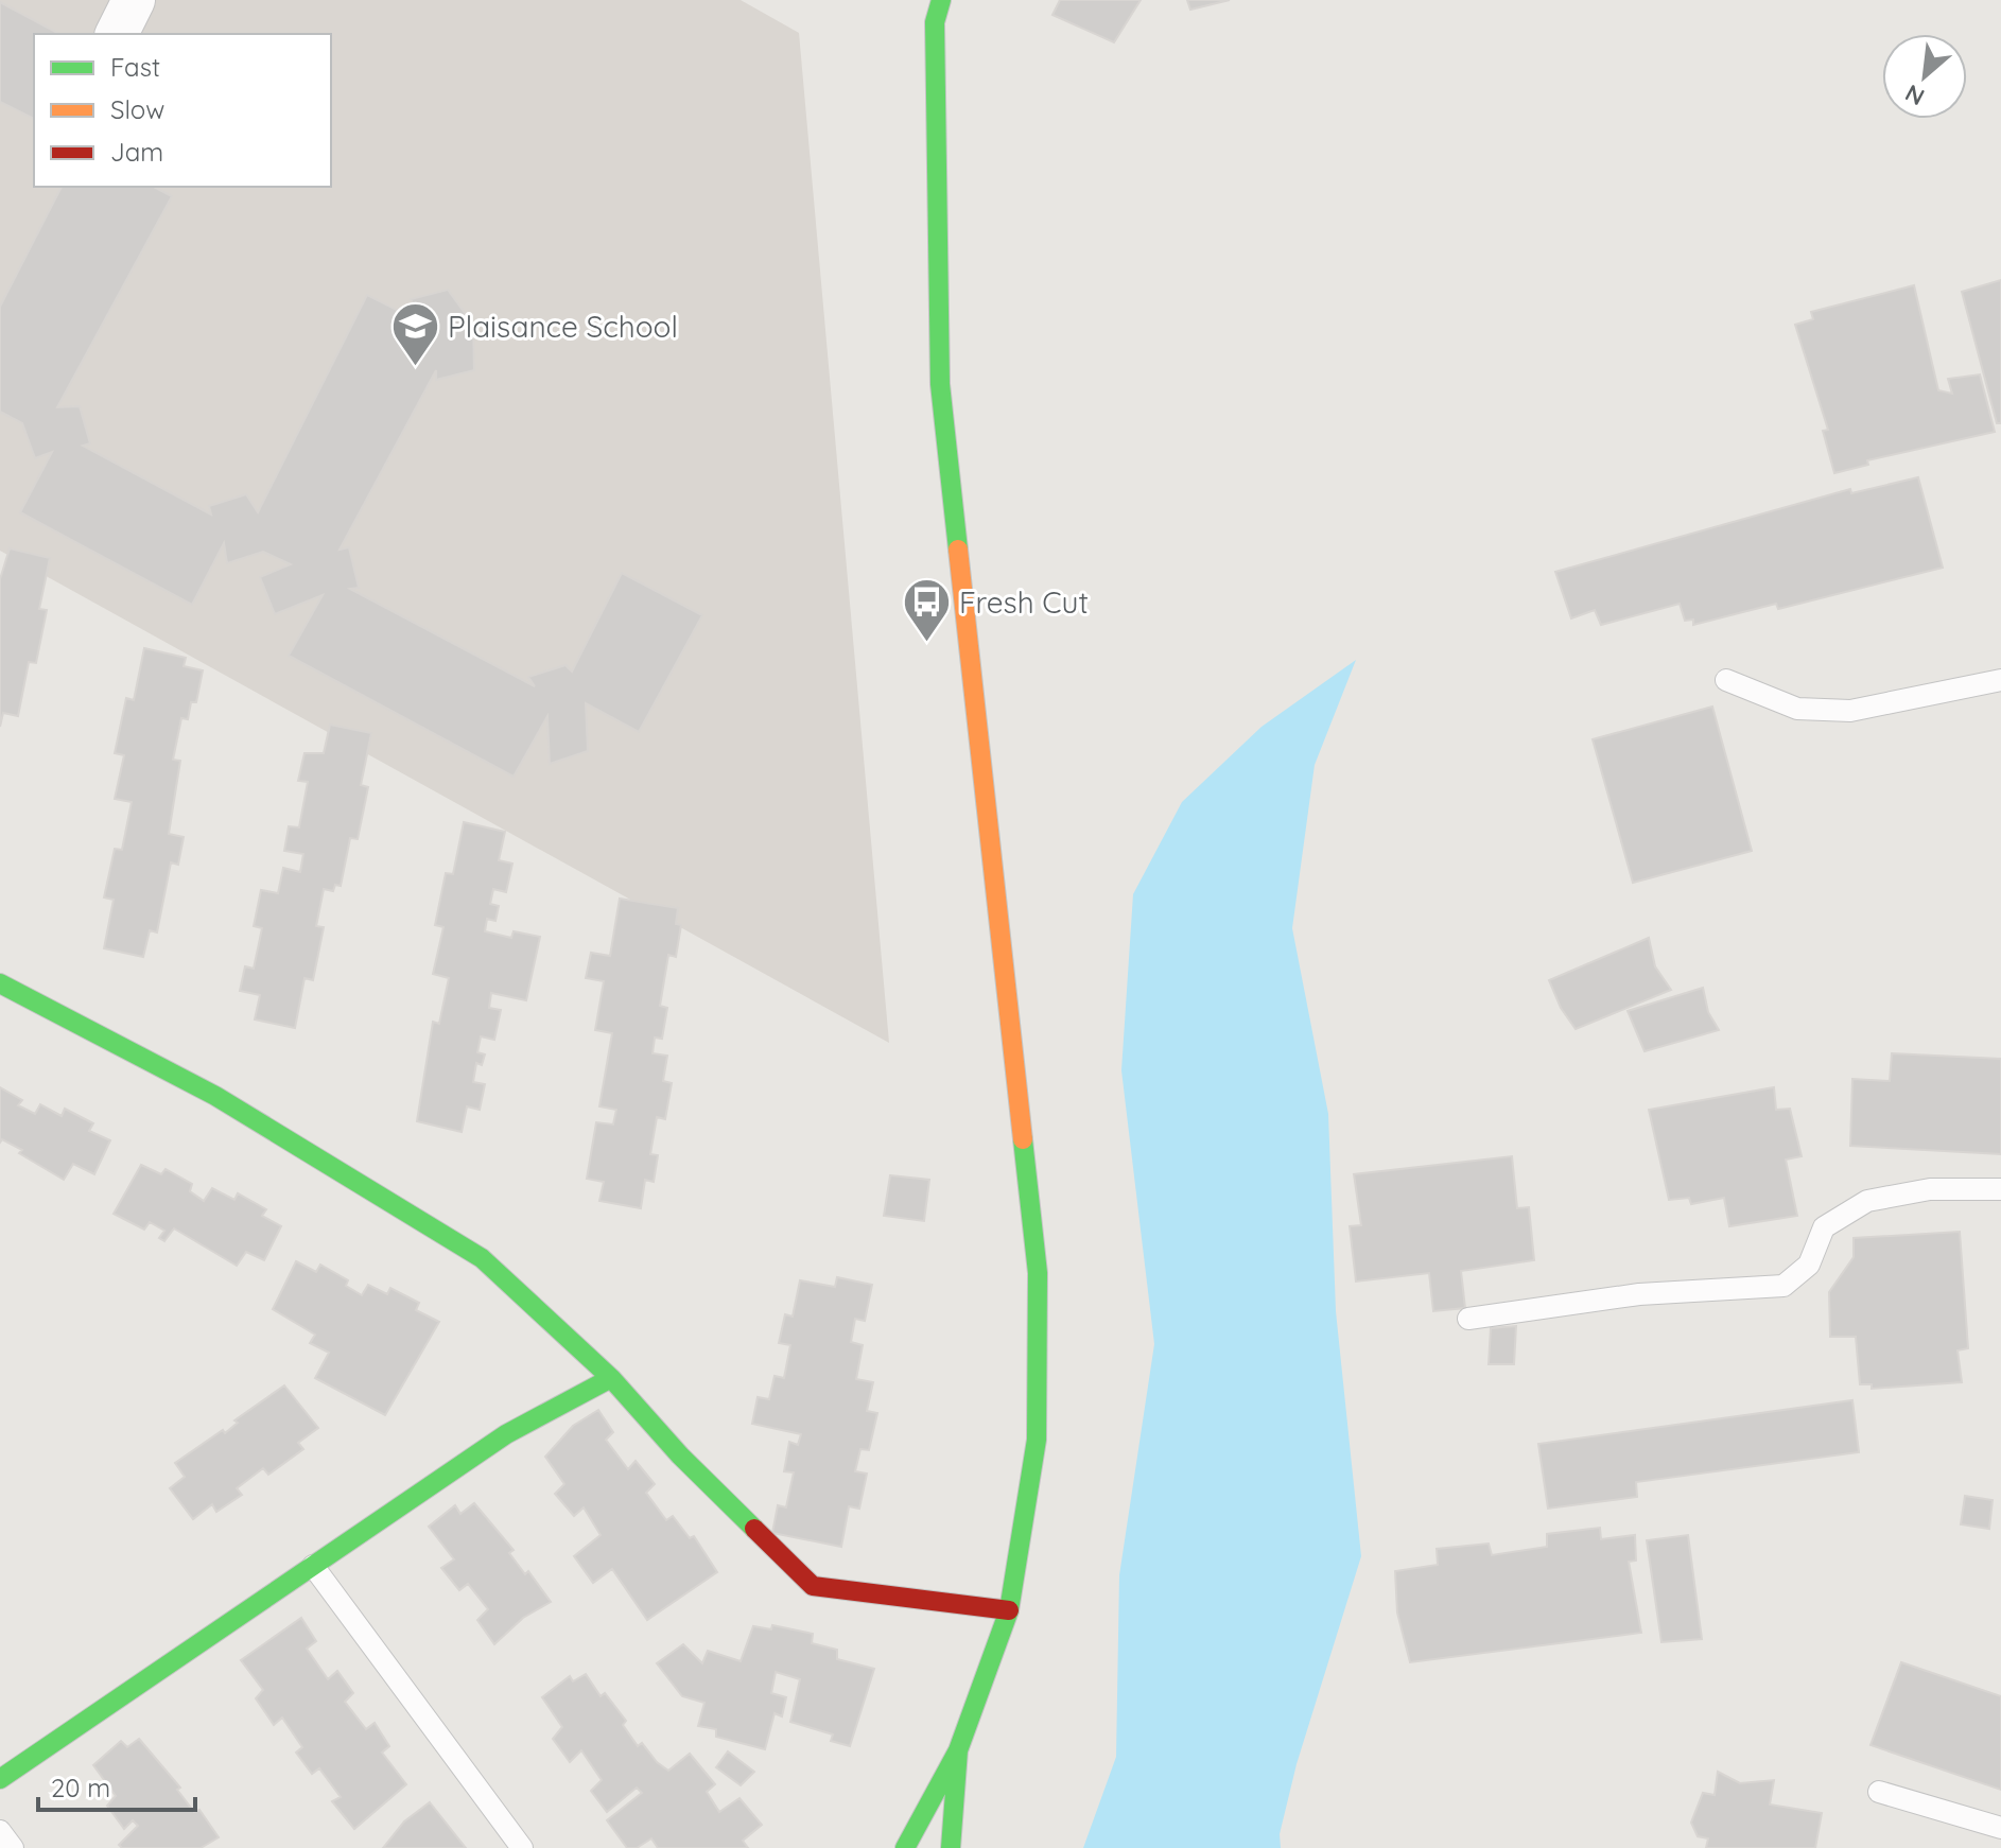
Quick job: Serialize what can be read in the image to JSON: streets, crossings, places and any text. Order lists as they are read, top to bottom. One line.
{"places":{"school or university":["Plaisance School"],"bus stop":["Fresh Cut"]},"legend":["Fast","Slow","Jam"],"scale_bar":"20 m","north":"bottom left"}
